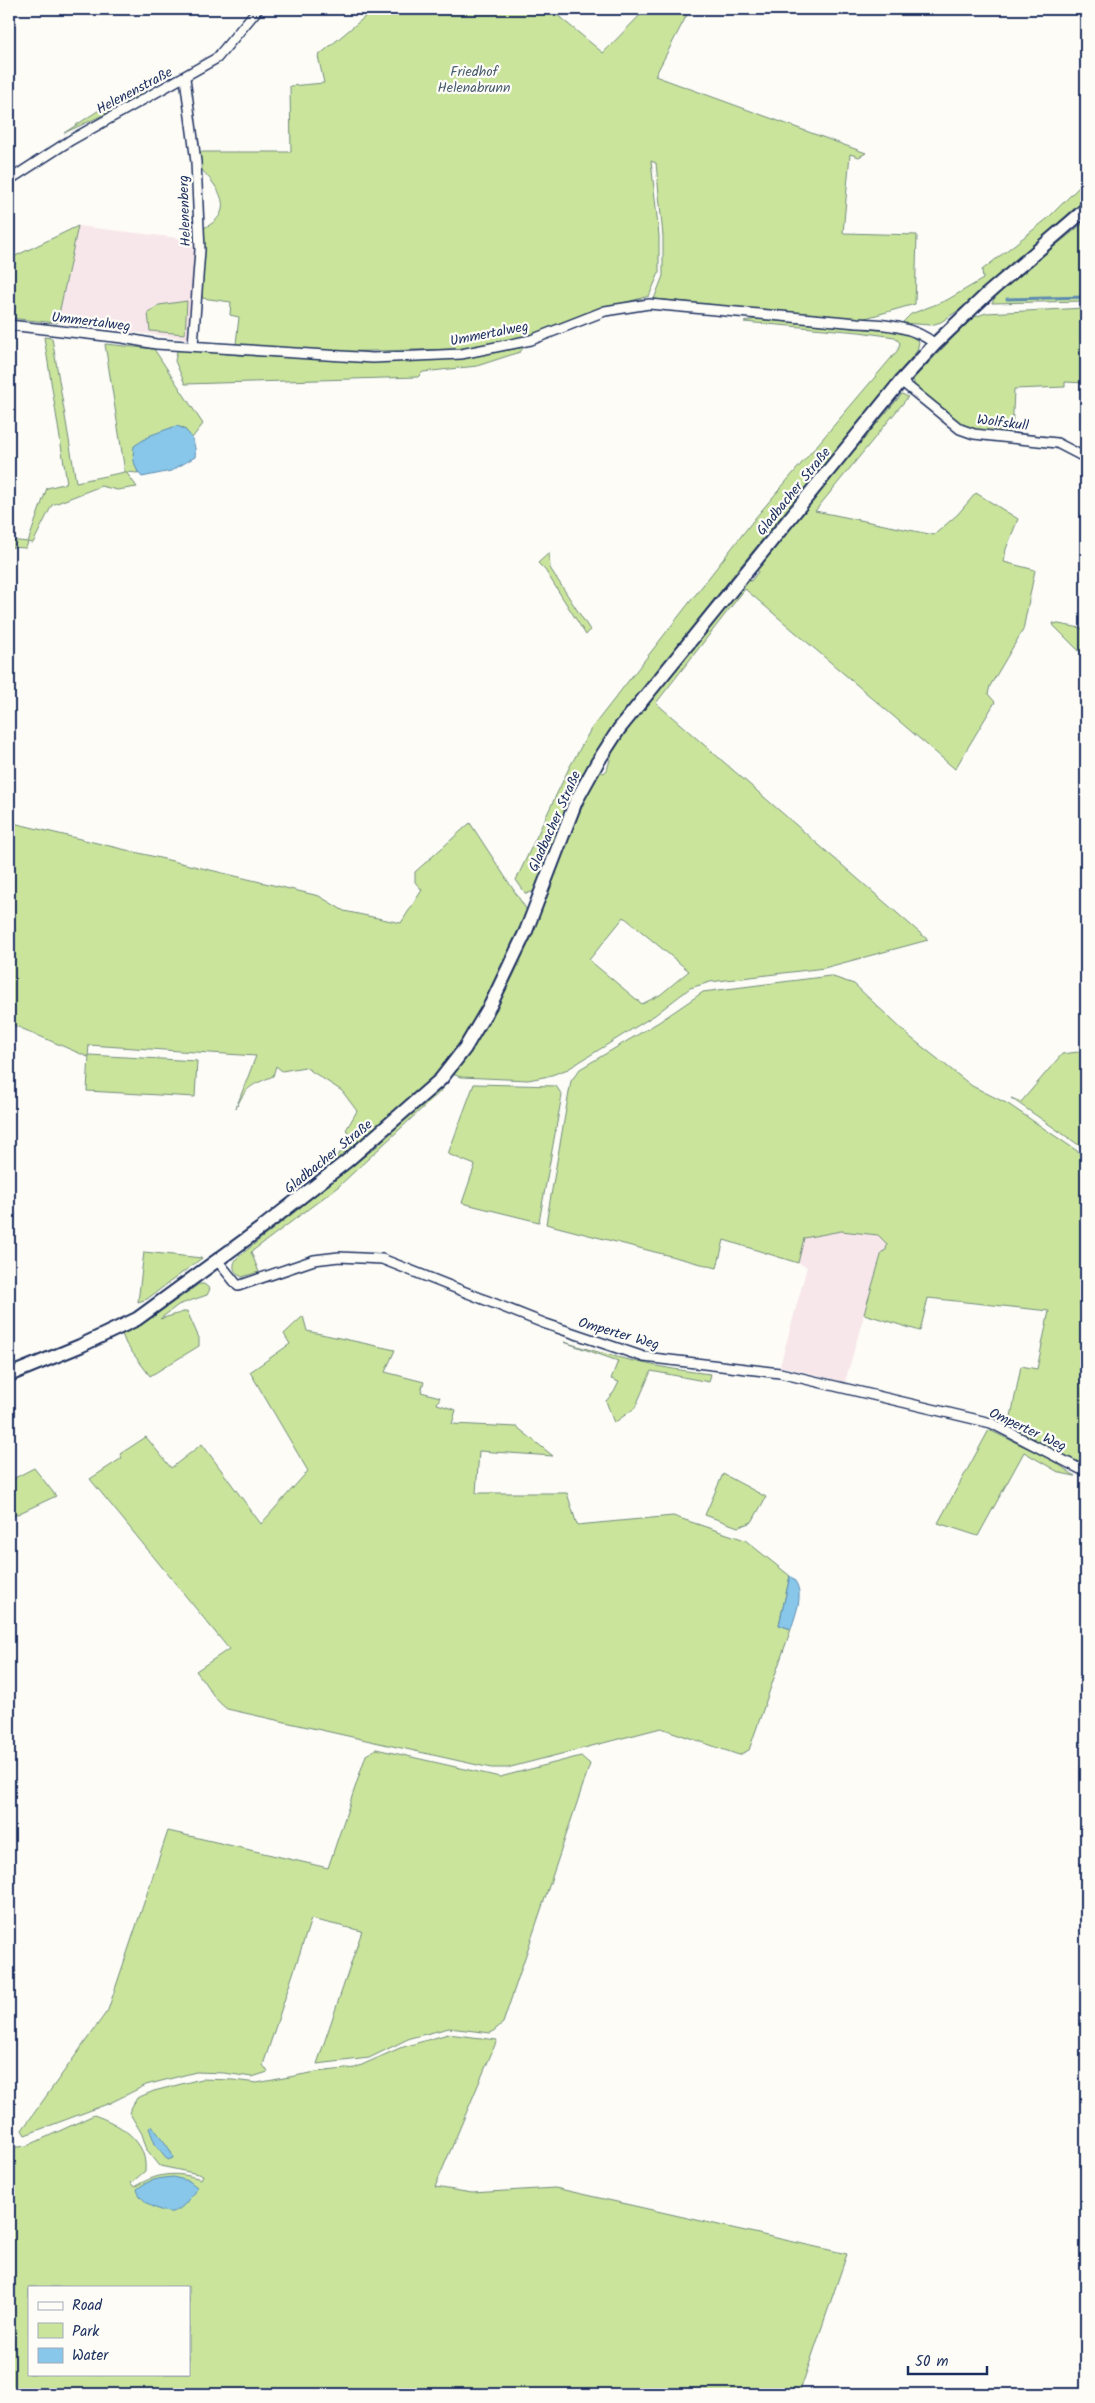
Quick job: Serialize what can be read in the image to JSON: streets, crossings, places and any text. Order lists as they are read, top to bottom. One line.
{"streets":{"main road":["Gladbacher Straße"],"street":["Helenenstraße","Helenenberg","Ummertalweg","Wolfskull","Omperter Weg"]},"crossings":[["Helenenstraße","Helenenberg"],["Helenenberg","Ummertalweg"],["Ummertalweg","Gladbacher Straße"],["Wolfskull","Gladbacher Straße"],["Gladbacher Straße","Omperter Weg"]],"parks":["Friedhof Helenabrunn"],"legend":["Road","Park","Water"],"scale_bar":"50 m"}
